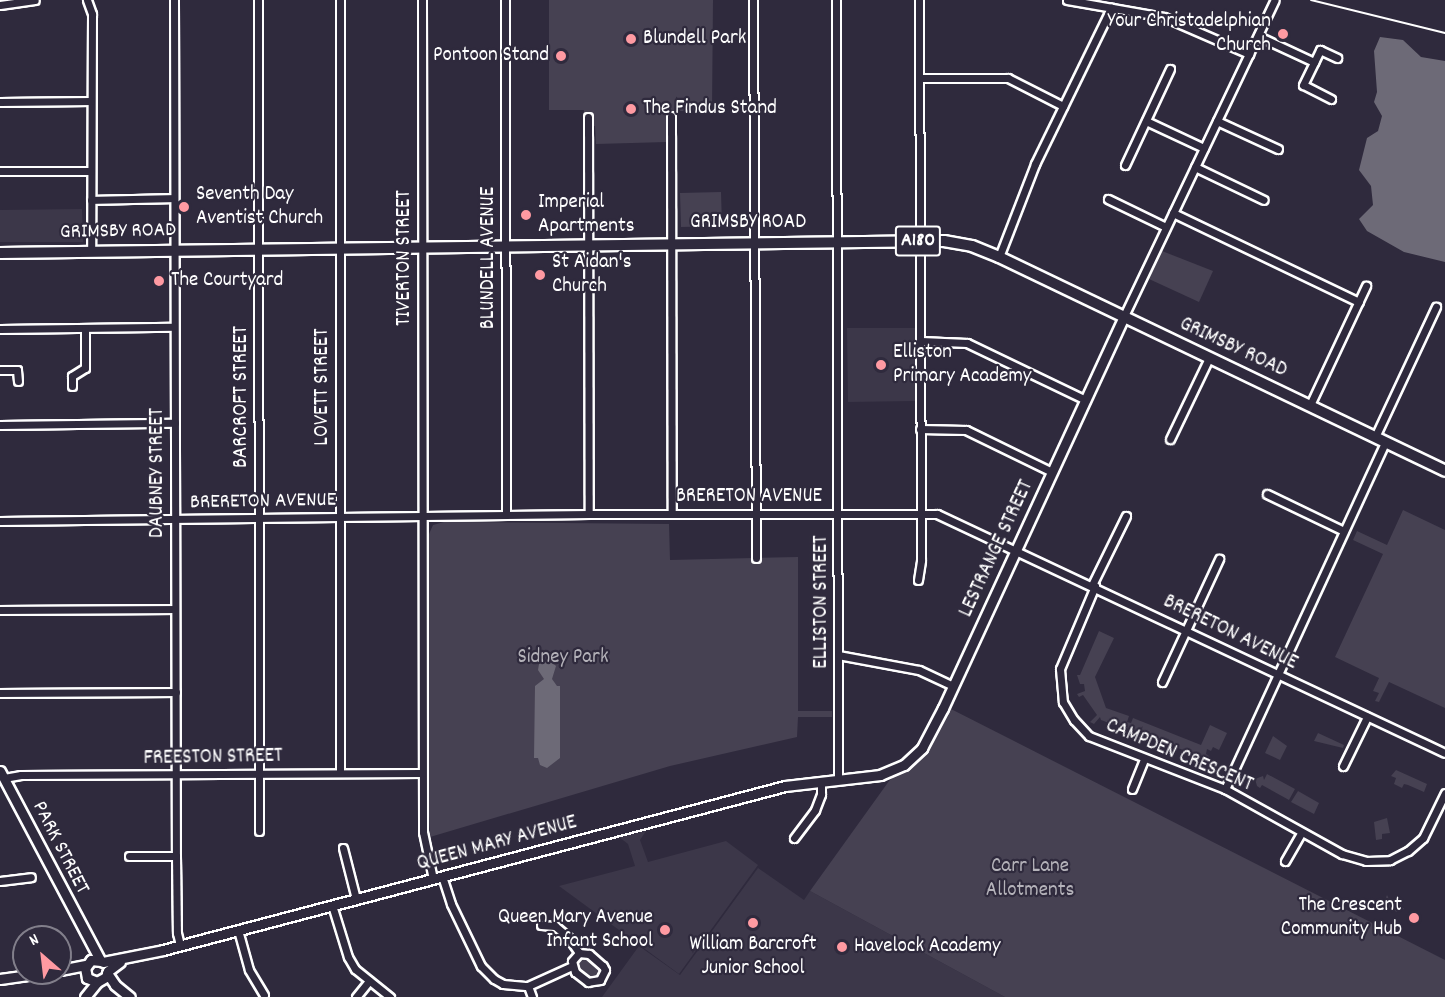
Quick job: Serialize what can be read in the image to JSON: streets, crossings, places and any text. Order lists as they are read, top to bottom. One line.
{"streets":{"main road":["GRIMSBY ROAD","A180"],"street":["TIVERTON STREET","BLUNDELL AVENUE","LOVETT STREET","BARCROFT STREET","DAUBNEY STREET","BRERETON AVENUE","LESTRANGE STREET","ELLISTON STREET","CAMPDEN CRESCENT","FREESTON STREET","QUEEN MARY AVENUE","PARK STREET"]},"crossings":[["GRIMSBY ROAD","TIVERTON STREET"],["GRIMSBY ROAD","BLUNDELL AVENUE"],["GRIMSBY ROAD","LOVETT STREET"],["GRIMSBY ROAD","BARCROFT STREET"],["GRIMSBY ROAD","DAUBNEY STREET"],["GRIMSBY ROAD","LESTRANGE STREET"],["GRIMSBY ROAD","ELLISTON STREET"],["TIVERTON STREET","BRERETON AVENUE"],["TIVERTON STREET","FREESTON STREET"],["TIVERTON STREET","QUEEN MARY AVENUE"],["BLUNDELL AVENUE","BRERETON AVENUE"],["LOVETT STREET","BRERETON AVENUE"],["LOVETT STREET","FREESTON STREET"],["BARCROFT STREET","BRERETON AVENUE"],["BARCROFT STREET","FREESTON STREET"],["DAUBNEY STREET","BRERETON AVENUE"],["DAUBNEY STREET","FREESTON STREET"],["DAUBNEY STREET","QUEEN MARY AVENUE"],["BRERETON AVENUE","LESTRANGE STREET"],["BRERETON AVENUE","ELLISTON STREET"],["BRERETON AVENUE","CAMPDEN CRESCENT"],["LESTRANGE STREET","QUEEN MARY AVENUE"],["ELLISTON STREET","QUEEN MARY AVENUE"],["FREESTON STREET","PARK STREET"],["QUEEN MARY AVENUE","PARK STREET"]],"parks":["Sidney Park","Carr Lane Allotments"],"places":["Your Christadelphian Church","Blundell Park","Pontoon Stand","The Findus Stand","Seventh Day Aventist Church","Imperial Apartments","St Aidan's Church","The Courtyard","Elliston Primary Academy","The Crescent Community Hub","William Barcroft Junior School","Queen Mary Avenue Infant School","Havelock Academy"],"north":"top left"}
